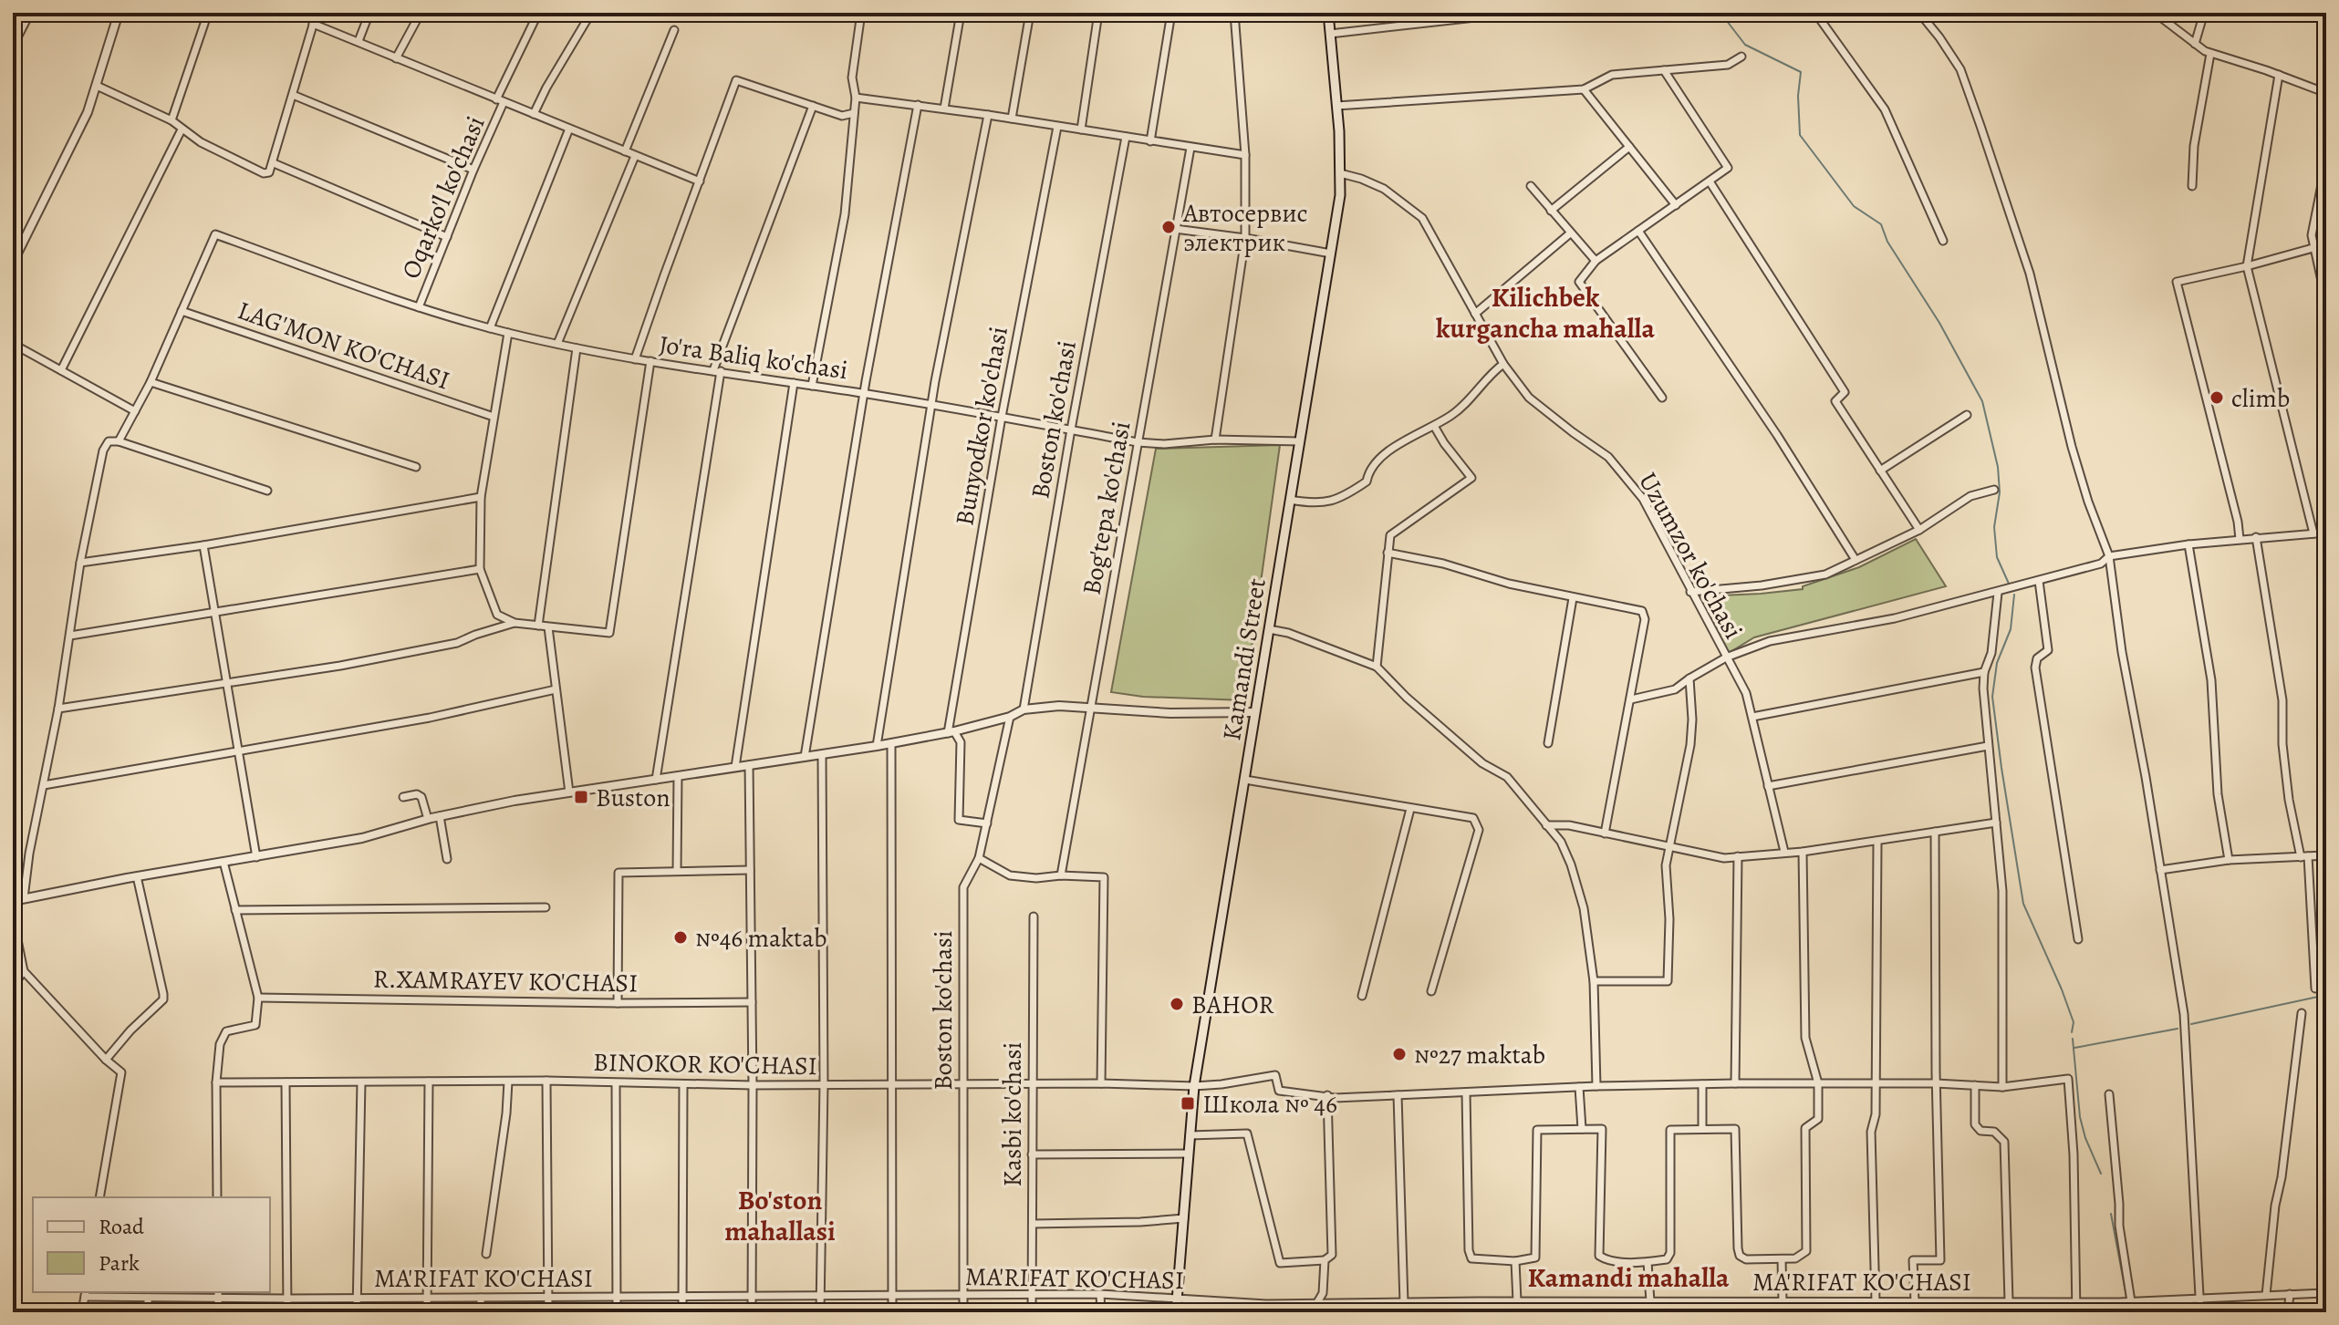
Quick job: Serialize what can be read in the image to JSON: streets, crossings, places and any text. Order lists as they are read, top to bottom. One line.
{"streets":{"main road":["Kamandi Street"],"street":["Oqarko'l ko'chasi","LAG'MON KO'CHASI","Jo'ra Baliq ko'chasi","Boston ko'chasi","Bunyodkor ko'chasi","Bog'tepa ko'chasi","Uzumzor ko'chasi","R.XAMRAYEV KO'CHASI","BINOKOR KO'CHASI","Kasbi ko'chasi","MA'RIFAT KO'CHASI"]},"crossings":[["Oqarko'l ko'chasi","Jo'ra Baliq ko'chasi"],["LAG'MON KO'CHASI","Jo'ra Baliq ko'chasi"],["Jo'ra Baliq ko'chasi","Boston ko'chasi"],["Jo'ra Baliq ko'chasi","Bunyodkor ko'chasi"],["Jo'ra Baliq ko'chasi","Bog'tepa ko'chasi"],["Jo'ra Baliq ko'chasi","Kamandi Street"],["Boston ko'chasi","Bunyodkor ko'chasi"],["Boston ko'chasi","BINOKOR KO'CHASI"],["Boston ko'chasi","MA'RIFAT KO'CHASI"],["Uzumzor ko'chasi","Kamandi Street"],["Kamandi Street","BINOKOR KO'CHASI"],["Kamandi Street","MA'RIFAT KO'CHASI"],["BINOKOR KO'CHASI","Kasbi ko'chasi"],["Kasbi ko'chasi","MA'RIFAT KO'CHASI"]],"districts":["Kilichbek kurgancha mahalla","Bo'ston mahallasi","Kamandi mahalla"],"places":{"other":["Автосервис электрик","climb","№46 maktab","BAHOR","№27 maktab"],"transit":["Buston","Школа № 46"]},"legend":["Road","Park"]}
